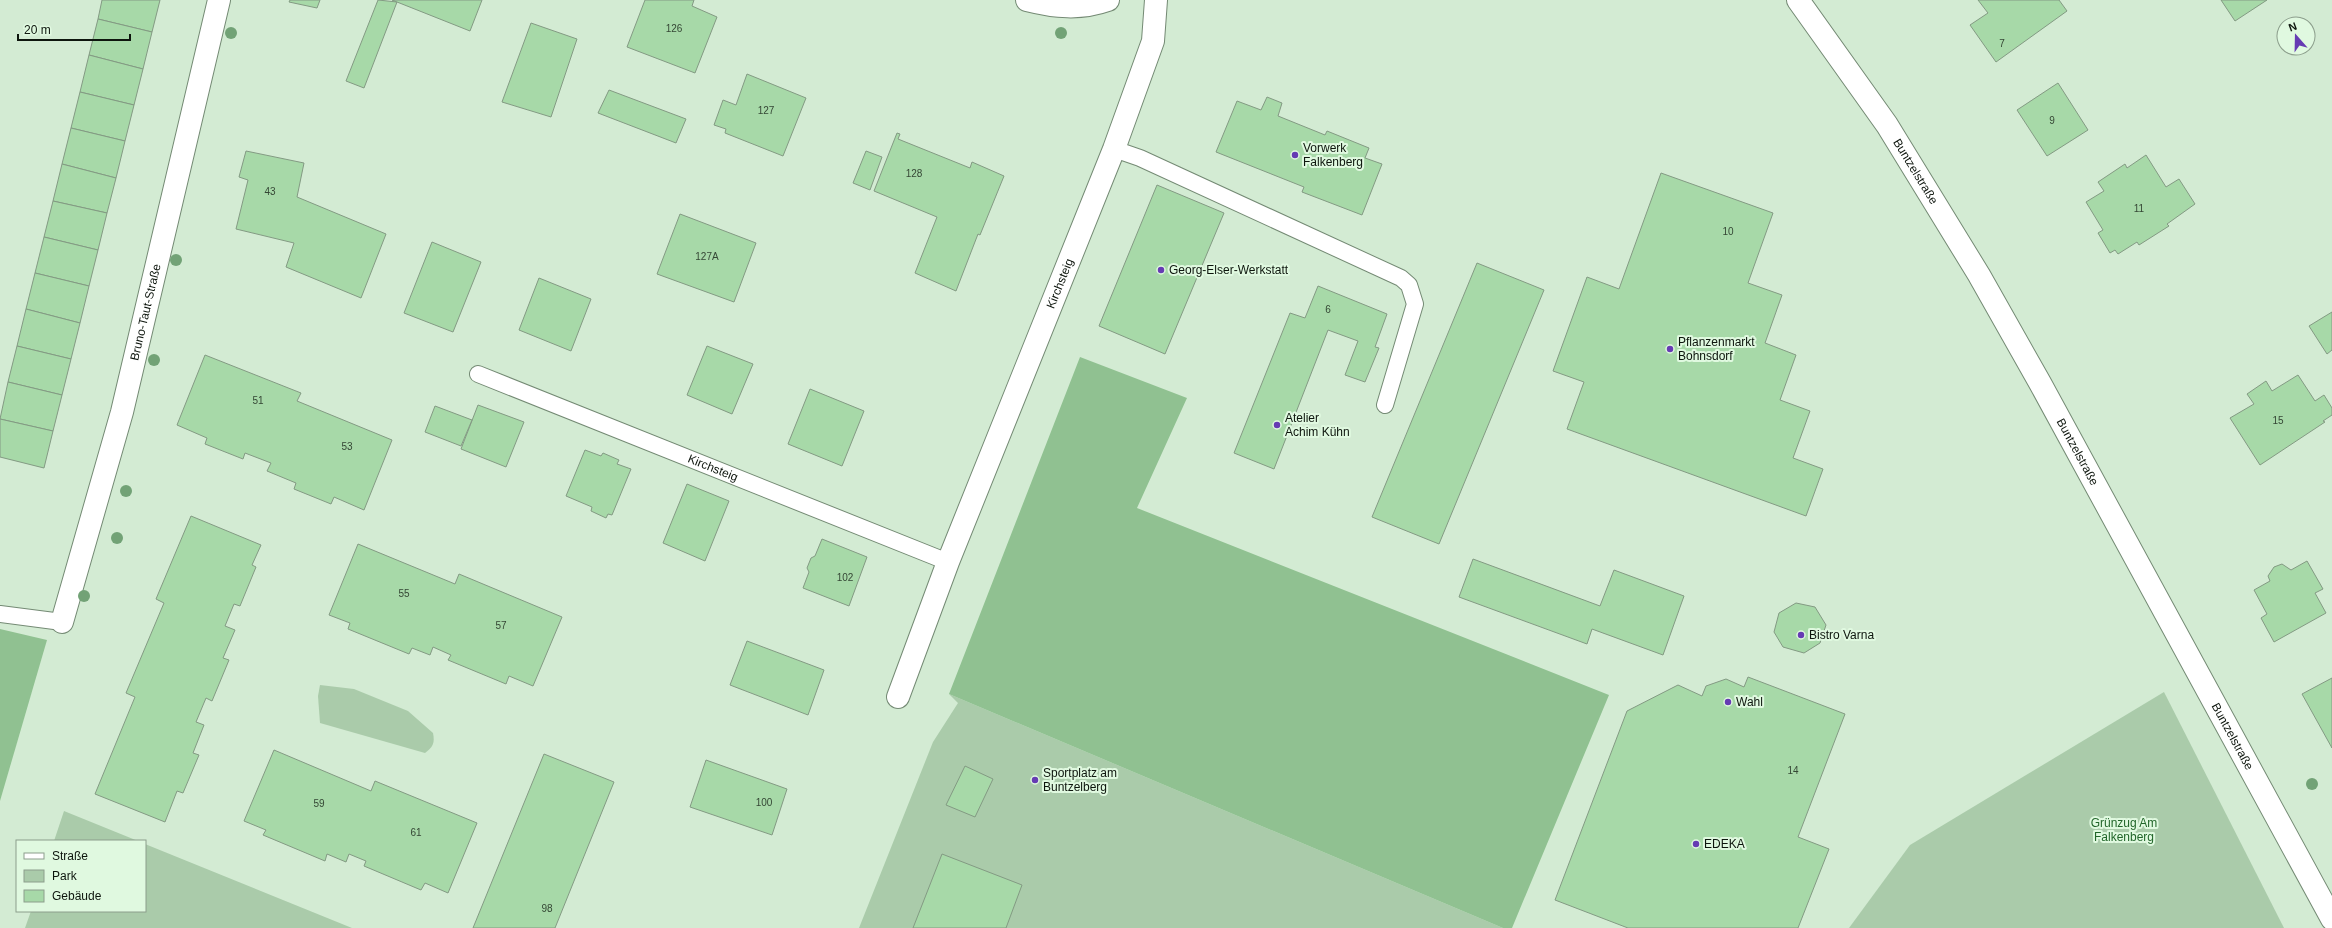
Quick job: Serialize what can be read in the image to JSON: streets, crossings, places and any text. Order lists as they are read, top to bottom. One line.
{"streets":{"street":["Buntzelstraße","Kirchsteig","Bruno-Taut-Straße"]},"parks":["Grünzug Am Falkenberg"],"places":["Vorwerk Falkenberg","Georg-Elser-Werkstatt","Pflanzenmarkt Bohnsdorf","Atelier Achim Kühn","Bistro Varna","Wahl","Sportplatz am Buntzelberg","EDEKA"],"house_numbers":["126","7","127","9","128","43","11","10","127A","6","51","15","53","102","55","57","14","100","59","61","98"],"legend":["Straße","Park","Gebäude"],"scale_bar":"20 m","north":"top"}
